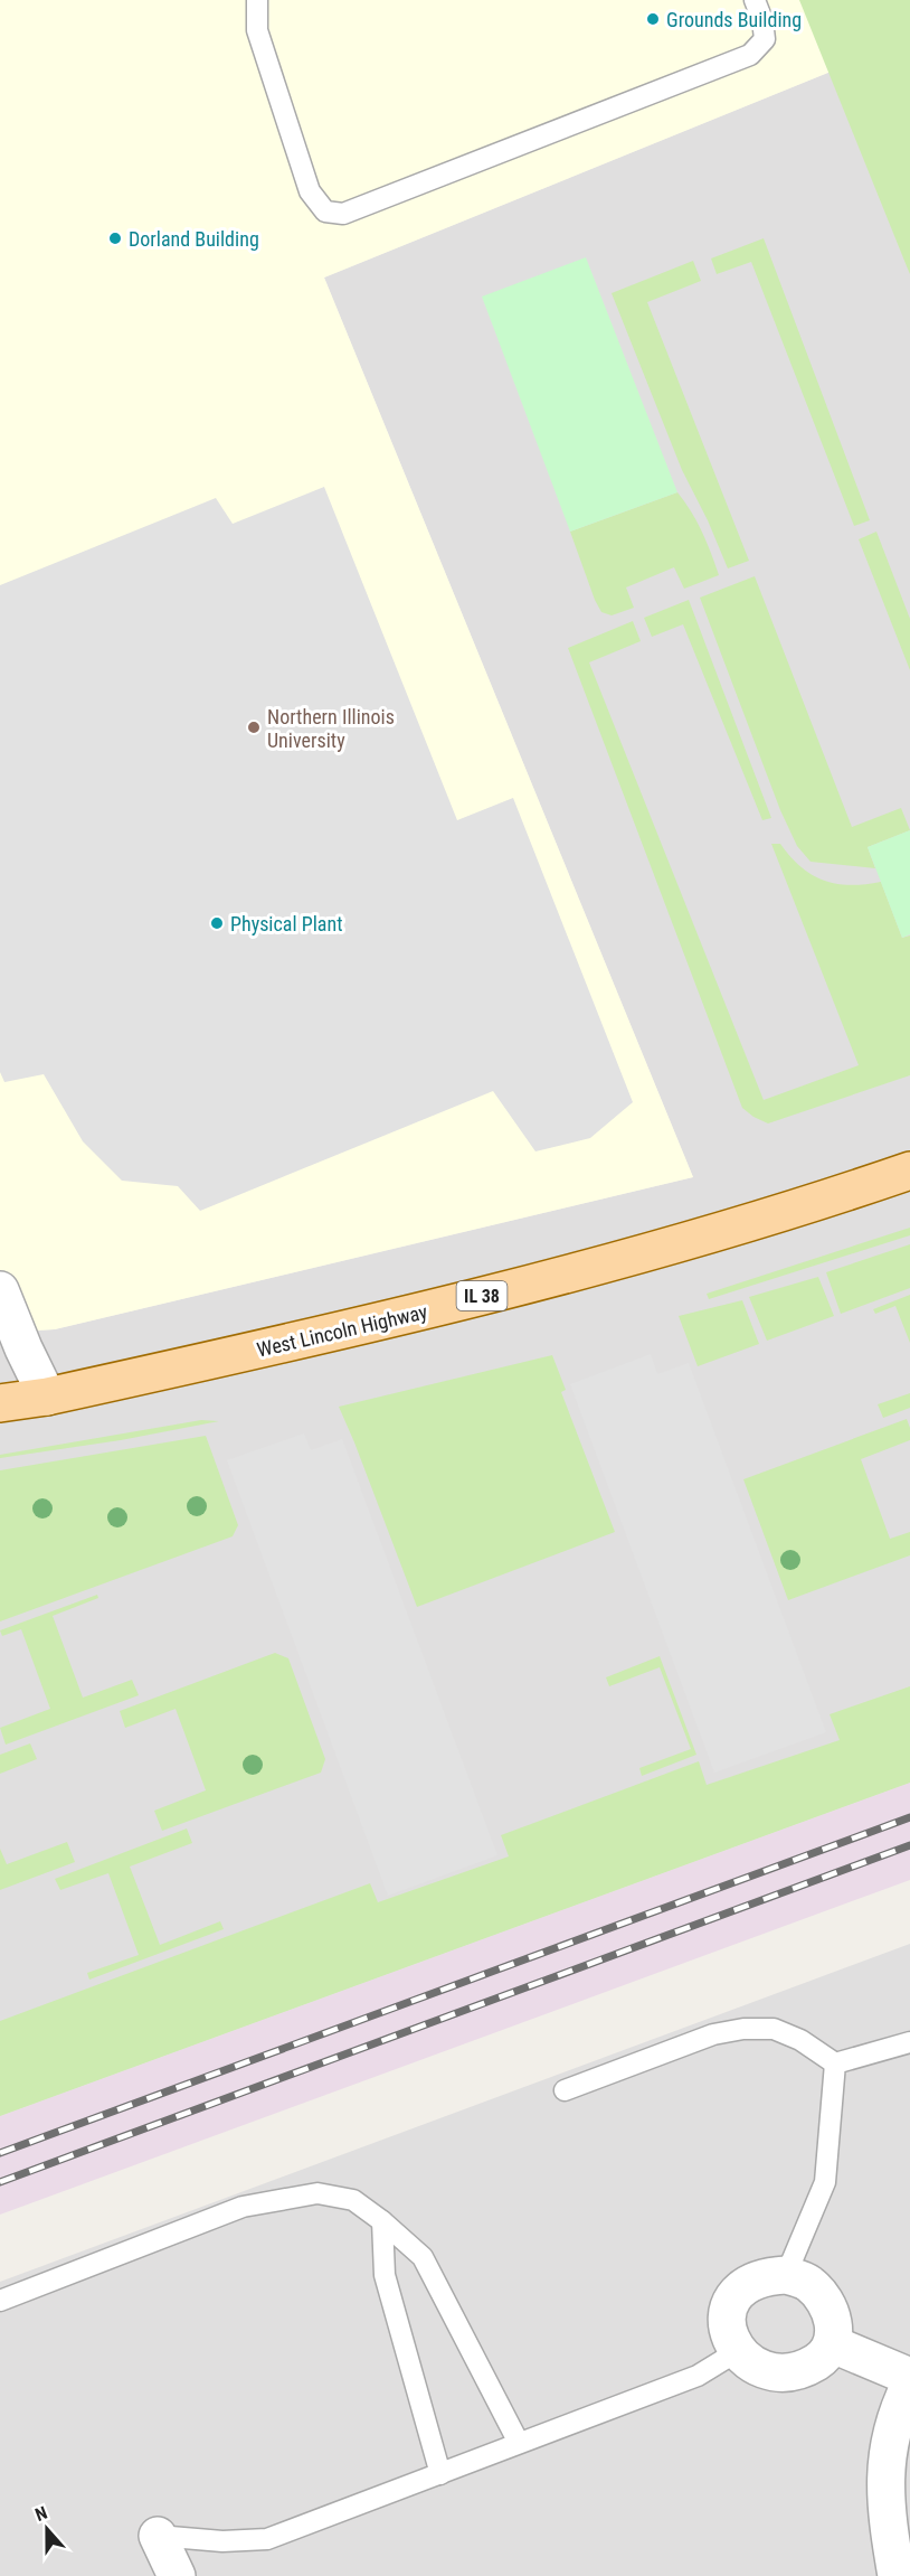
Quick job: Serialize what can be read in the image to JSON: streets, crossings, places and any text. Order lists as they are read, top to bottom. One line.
{"streets":{"main road":["IL 38","West Lincoln Highway"]},"places":["Grounds Building","Dorland Building","Northern Illinois University","Physical Plant"],"north":"top"}
